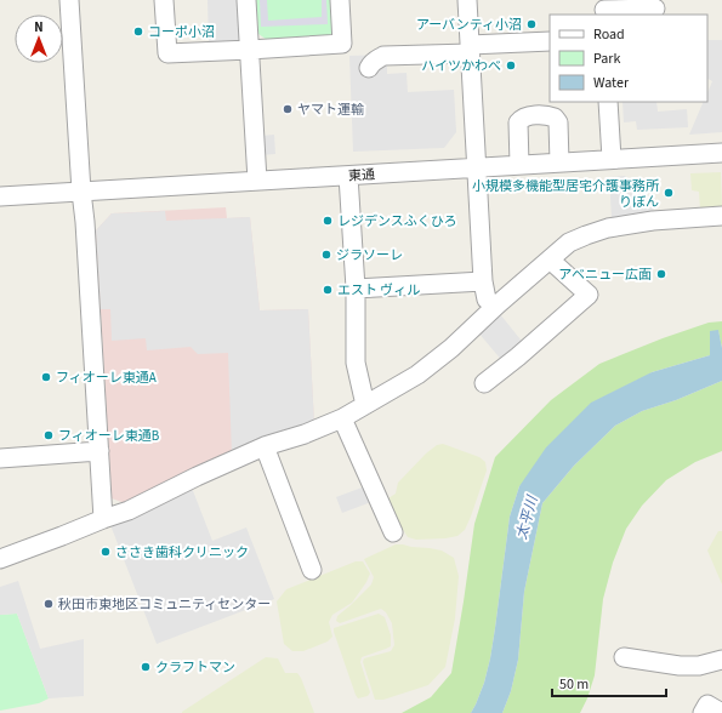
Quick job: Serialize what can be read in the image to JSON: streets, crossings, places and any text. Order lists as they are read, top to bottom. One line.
{"streets":{"street":["東通"]},"water":["太平川"],"places":["アーバンティ小沼","コーポ小沼","ハイツかわべ","ヤマト運輸","小規模多機能型居宅介護事務所 りぼん","レジデンスふくひろ","ジラソーレ","アベニュー広面","エスト ヴィル","フィオーレ東通A","フィオーレ東通B","ささき歯科クリニック","秋田市東地区コミュニティセンター","クラフトマン"],"legend":["Road","Park","Water"],"scale_bar":"50 m","north":"top"}
